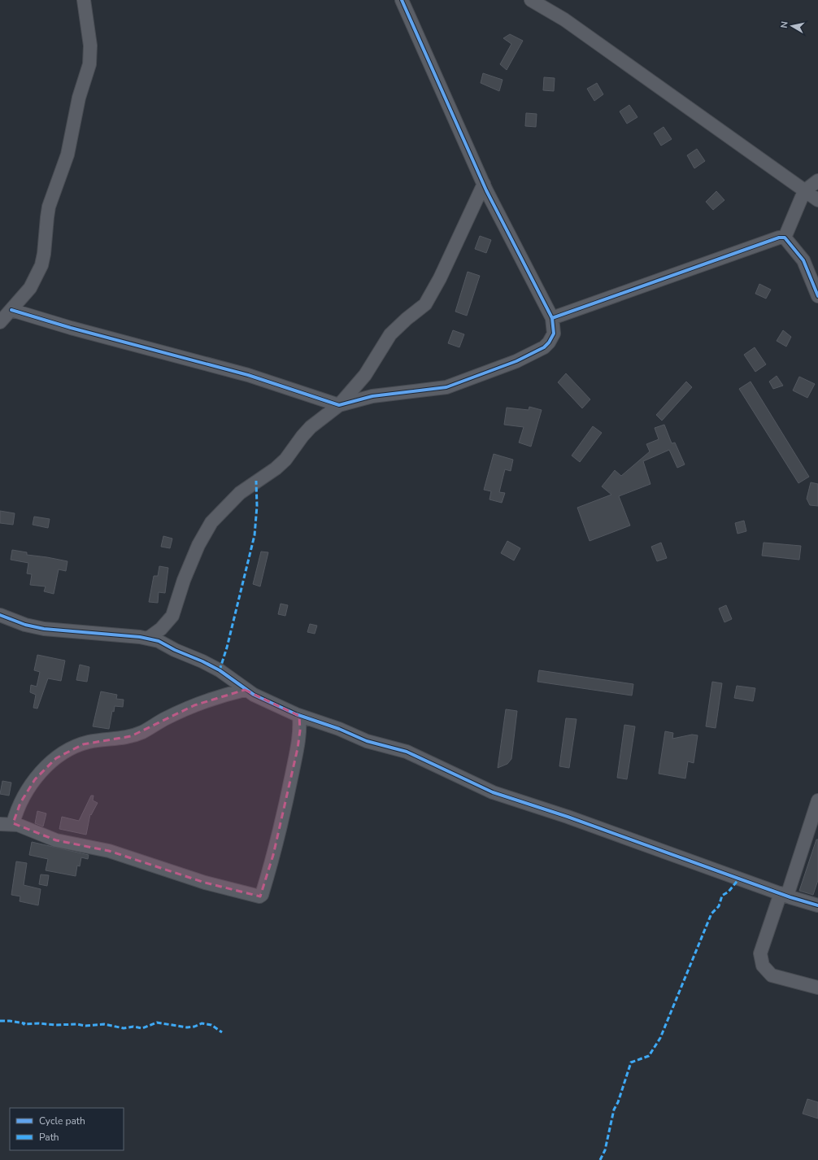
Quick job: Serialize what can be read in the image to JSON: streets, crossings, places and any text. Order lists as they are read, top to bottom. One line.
{"legend":["Cycle path","Path"],"north":"left"}
